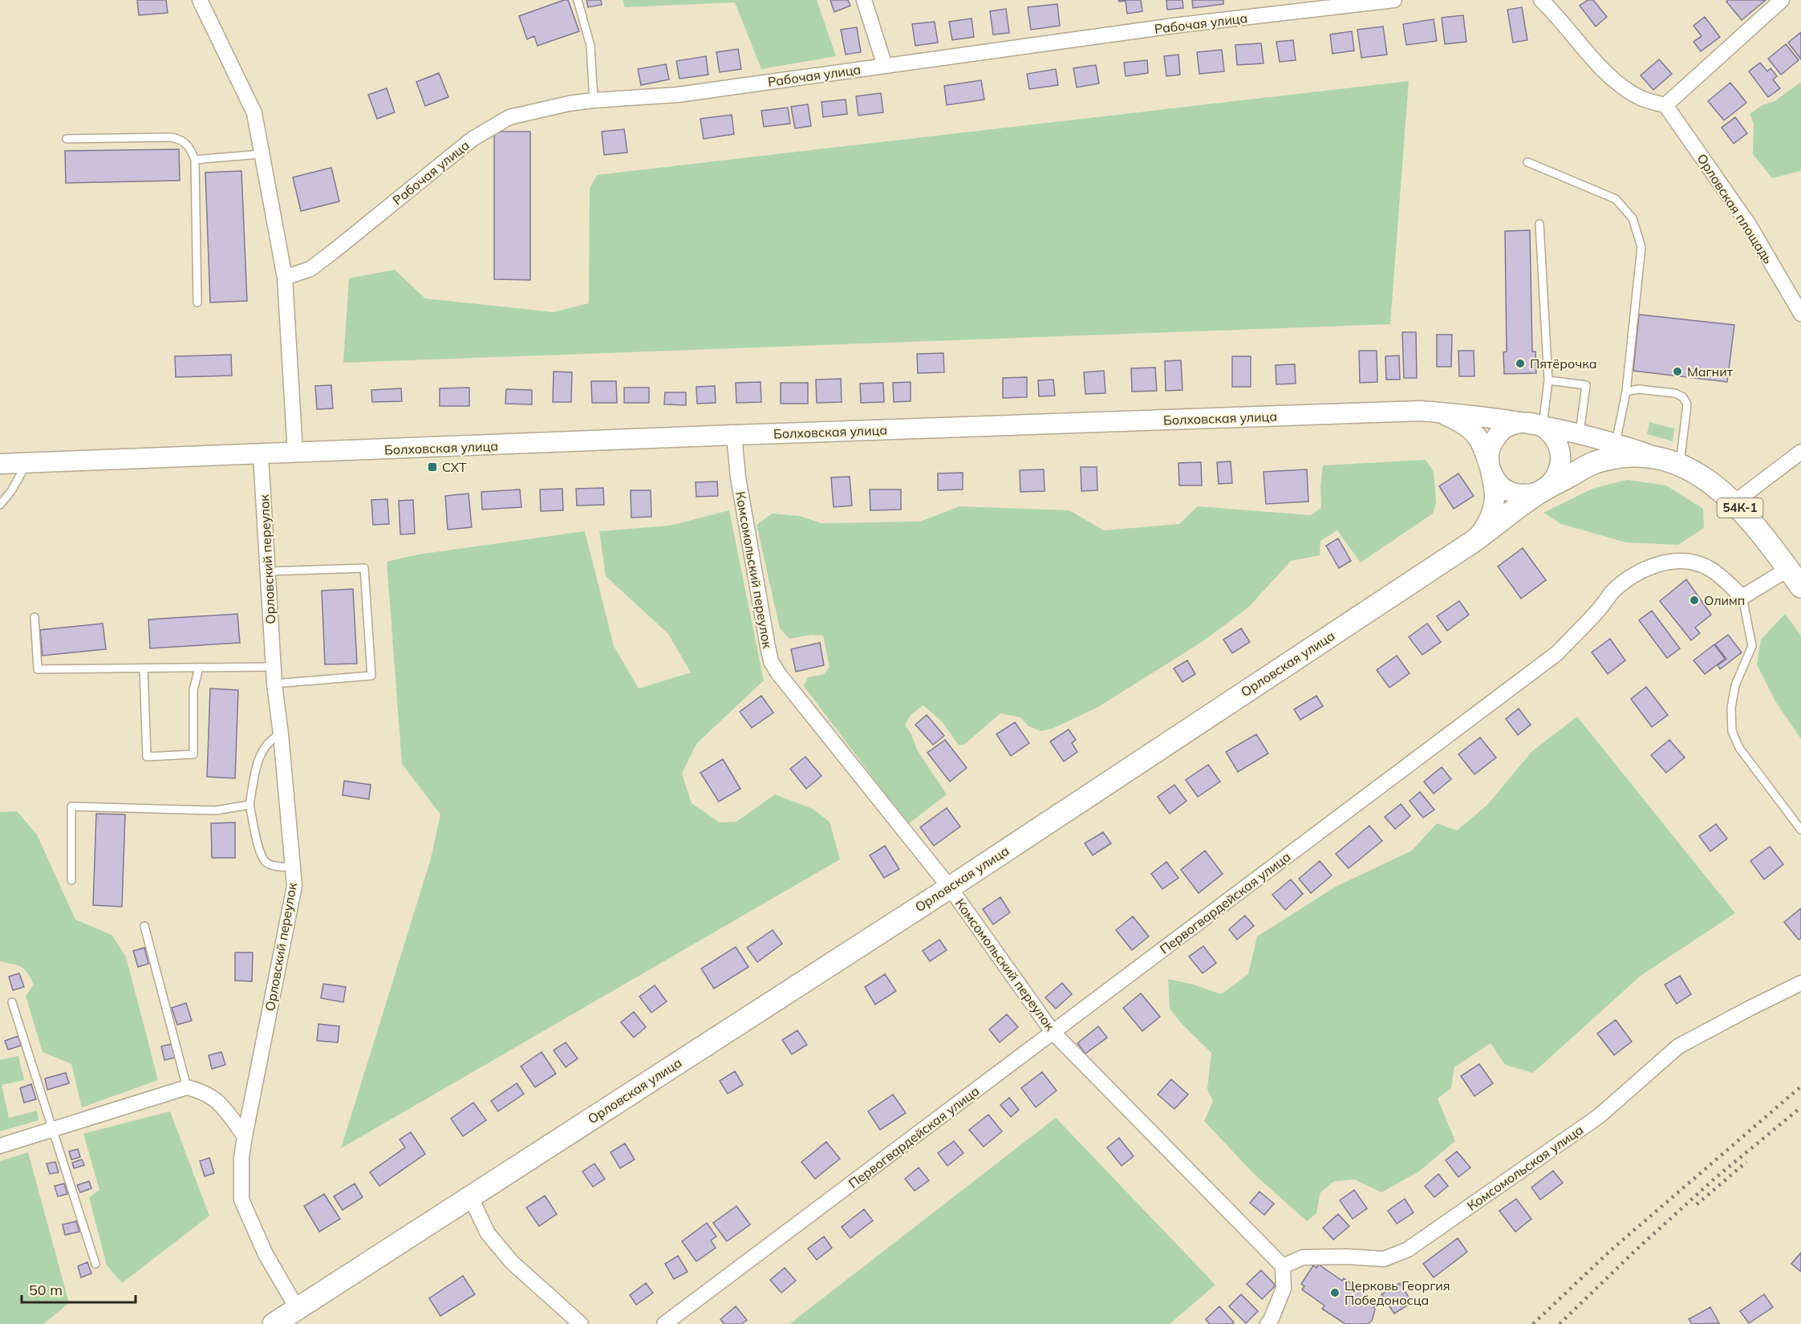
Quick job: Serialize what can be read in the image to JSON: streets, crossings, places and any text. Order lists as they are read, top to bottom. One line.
{"streets":{"main road":["Болховская улица","54К-1","Орловская улица"],"street":["Рабочая улица","Орловская площадь","Орловский переулок","Комсомольский переулок","Первогвардейская улица","Комсомольская улица"]},"crossings":[["Болховская улица","54К-1"],["Болховская улица","Орловский переулок"],["Болховская улица","Комсомольский переулок"],["Болховская улица","Орловская улица"],["54К-1","Орловская улица"],["Орловский переулок","Орловская улица"],["Комсомольский переулок","Орловская улица"],["Комсомольский переулок","Первогвардейская улица"],["Комсомольский переулок","Комсомольская улица"]],"places":{"other":["Пятёрочка","Магнит","Олимп","Церковь Георгия Победоносца"],"transit":["СХТ"]},"scale_bar":"50 m"}
